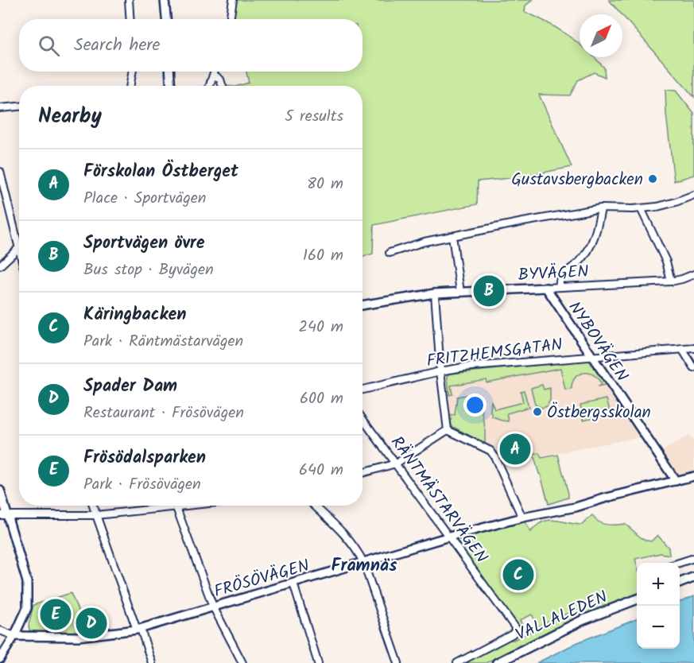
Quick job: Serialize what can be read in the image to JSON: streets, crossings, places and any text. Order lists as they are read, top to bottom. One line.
{"streets":{"main road":["VALLALEDEN"],"street":["BYVÄGEN","NYBOVÄGEN","FRITZHEMSGATAN","RÄNTMÄSTARVÄGEN","FRÖSÖVÄGEN"]},"crossings":[["BYVÄGEN","NYBOVÄGEN"],["NYBOVÄGEN","FRITZHEMSGATAN"],["NYBOVÄGEN","FRÖSÖVÄGEN"],["RÄNTMÄSTARVÄGEN","FRÖSÖVÄGEN"]],"districts":["Framnäs"],"places":["Gustavsbergbacken","Östbergsskolan"],"north":"top right","page":{"search":"Search here","heading":["Nearby","5 results"],"list":[{"mark":"A","name":"Förskolan Östberget","note":"Place · Sportvägen","value":"80 m"},{"mark":"B","name":"Sportvägen övre","note":"Bus stop · Byvägen","value":"160 m"},{"mark":"C","name":"Käringbacken","note":"Park · Räntmästarvägen","value":"240 m"},{"mark":"D","name":"Spader Dam","note":"Restaurant · Frösövägen","value":"600 m"},{"mark":"E","name":"Frösödalsparken","note":"Park · Frösövägen","value":"640 m"}],"pins":["B","A","C","E","D"],"map_buttons":["+","−"]}}
